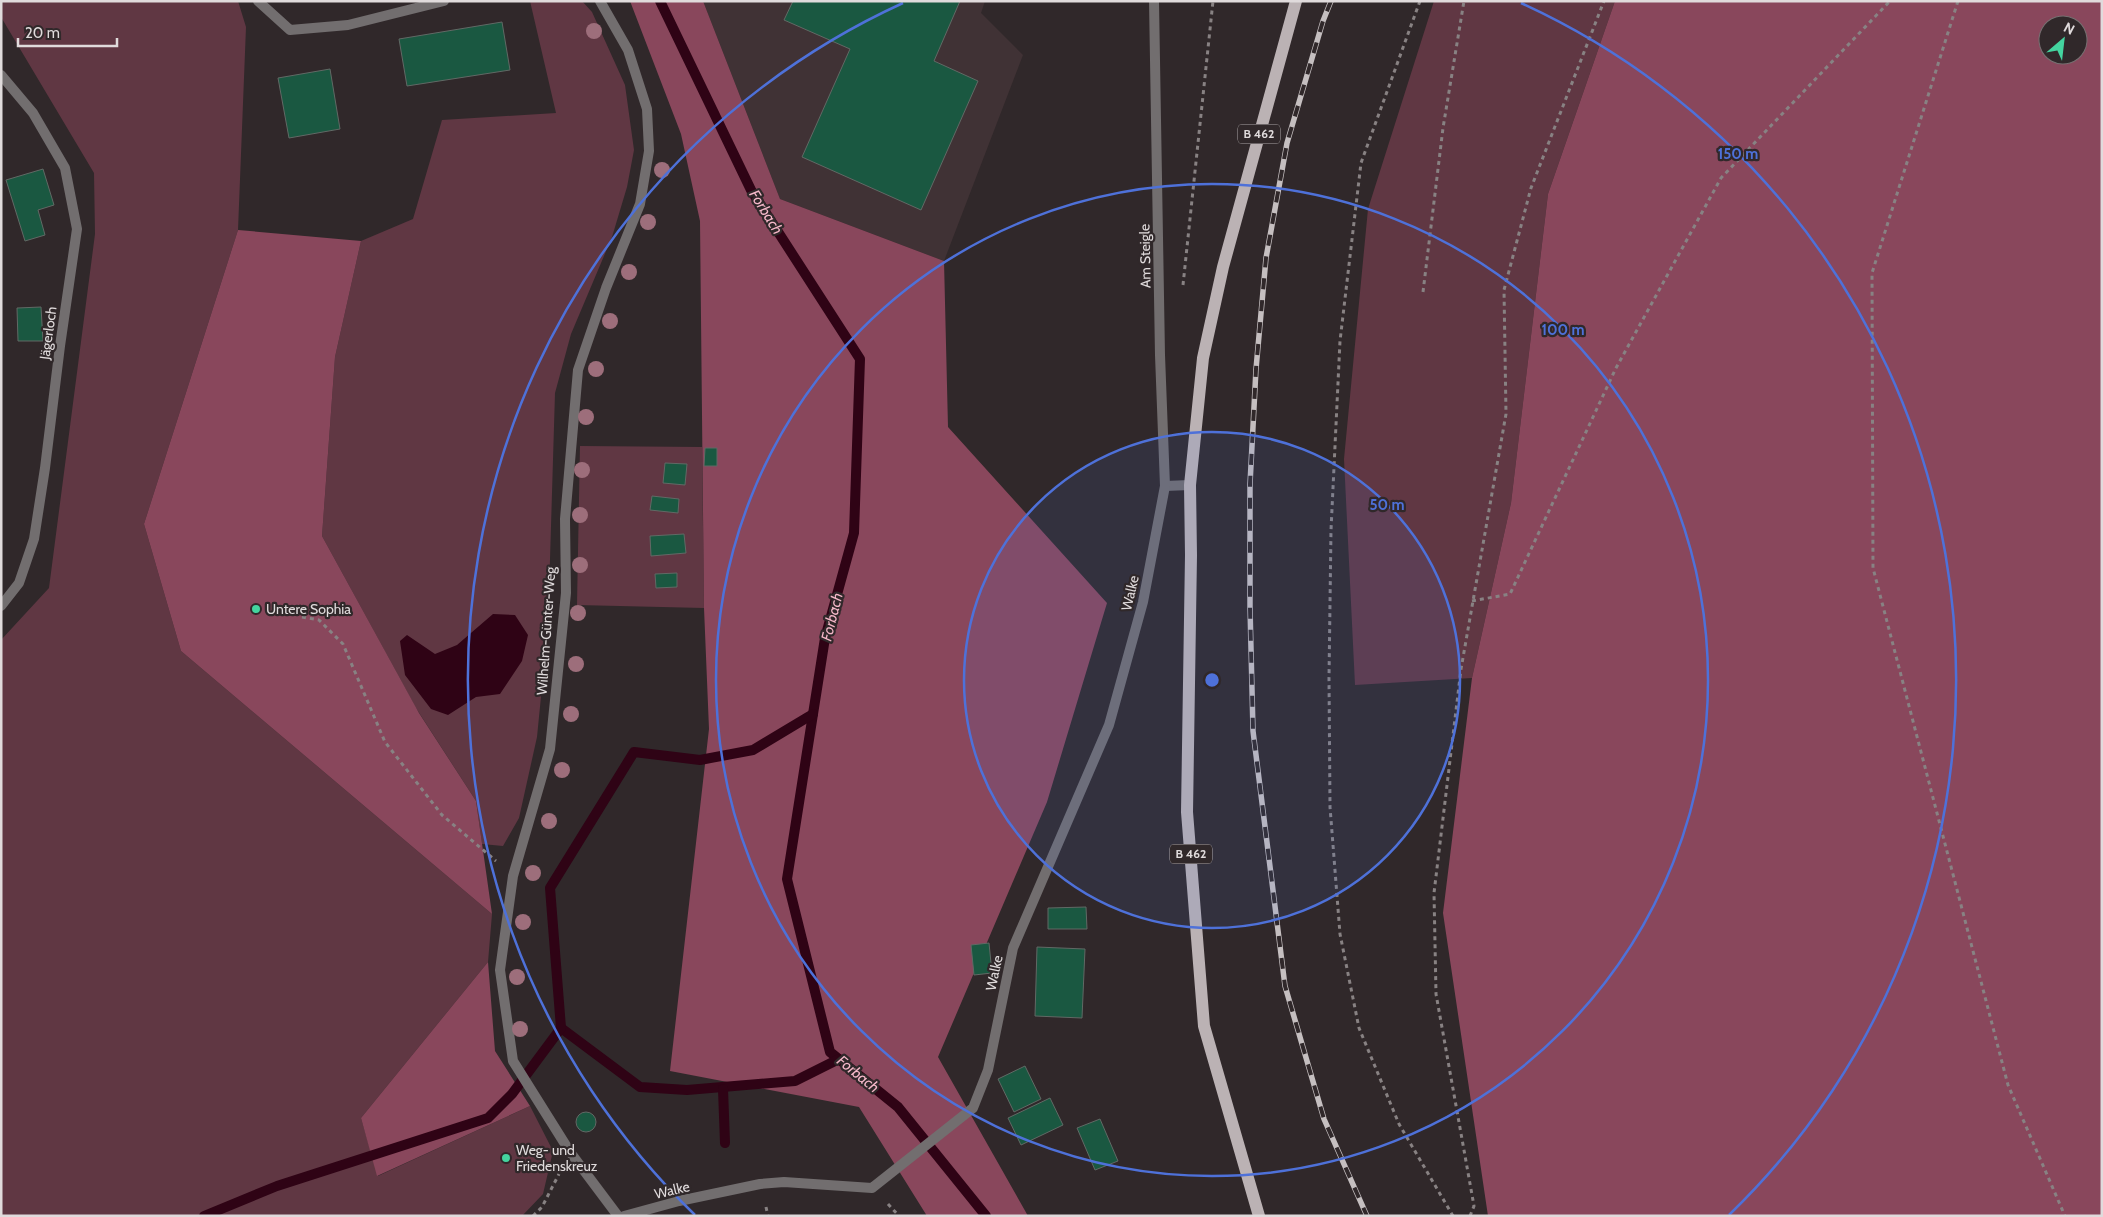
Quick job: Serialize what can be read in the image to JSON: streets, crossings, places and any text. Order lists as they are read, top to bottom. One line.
{"streets":{"main road":["B 462"],"street":["Am Steigle","Jägerloch","Walke","Wilhelm-Günter-Weg"]},"crossings":[["Am Steigle","Walke"]],"water":["Forbach"],"places":["Untere Sophia","Weg- und Friedenskreuz"],"scale_bar":"20 m","north":"top right","rings":["150 m","100 m","50 m"]}
